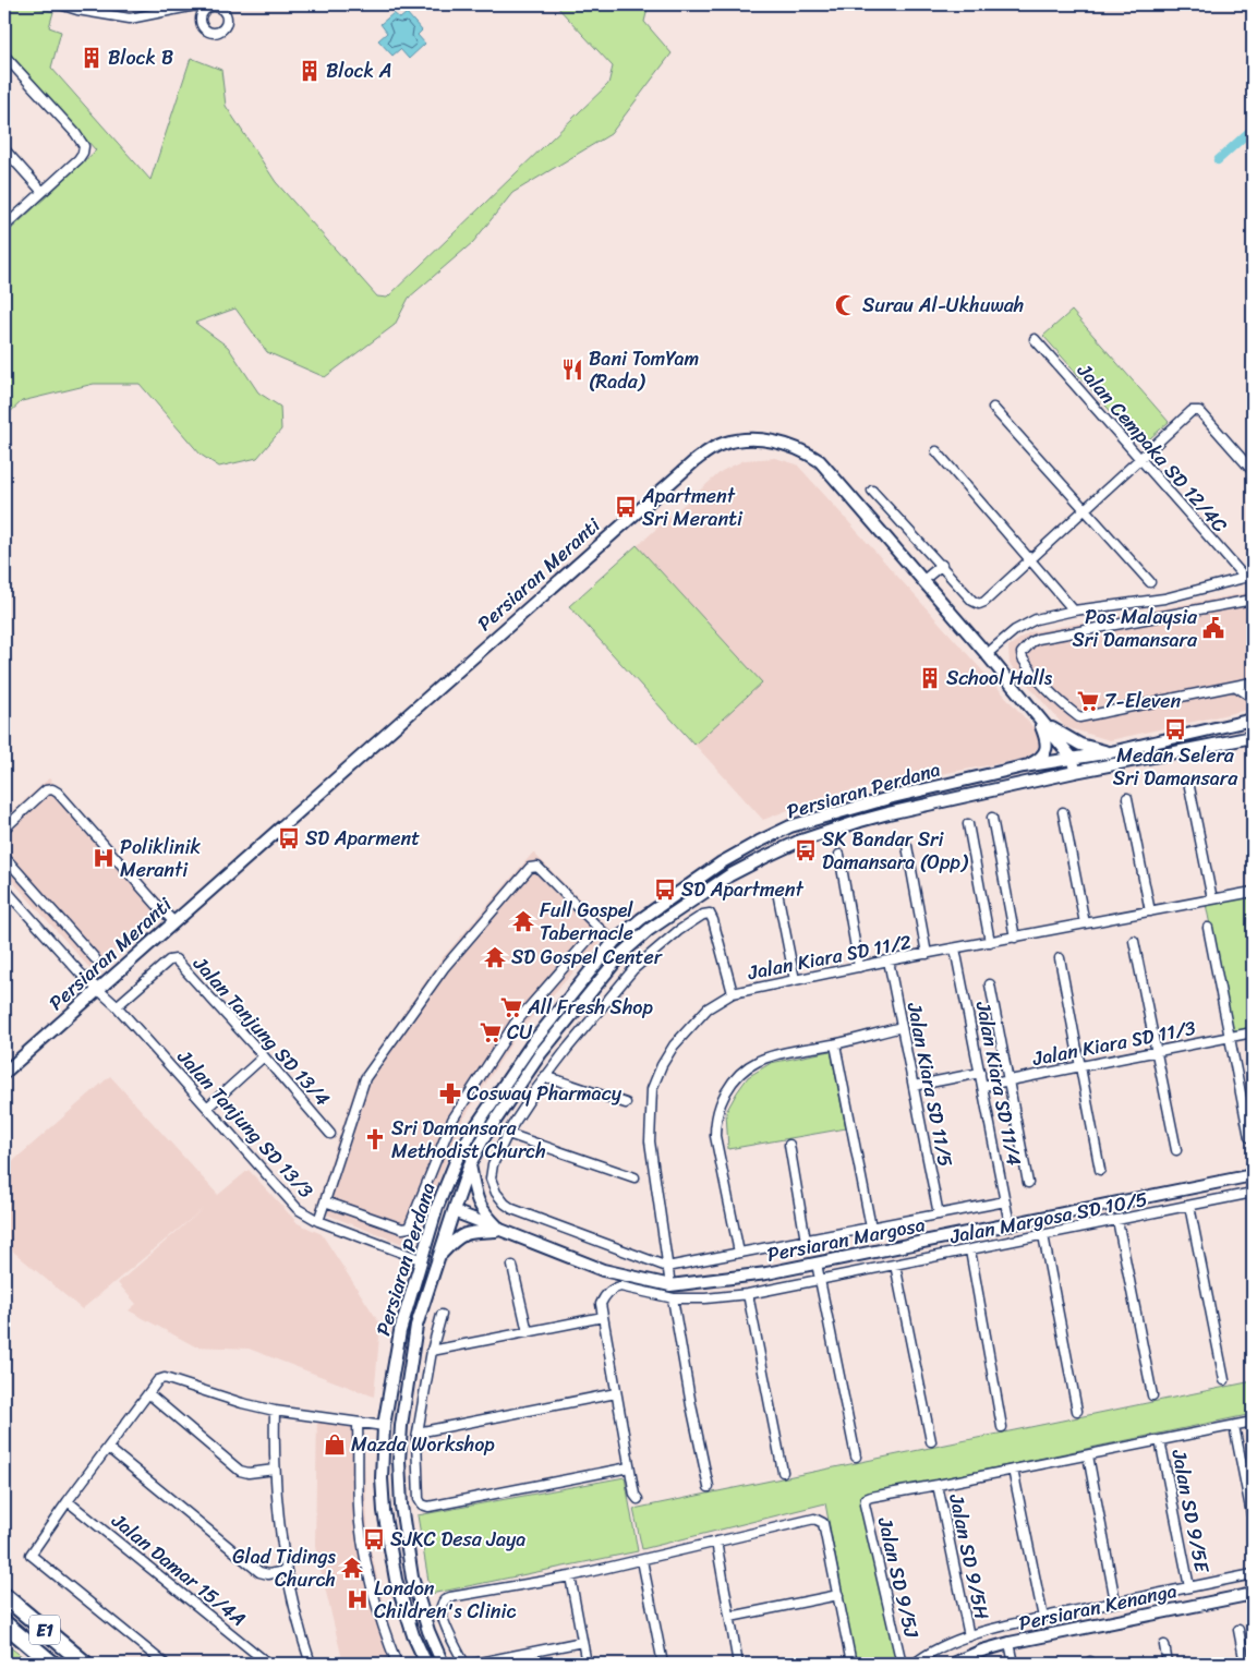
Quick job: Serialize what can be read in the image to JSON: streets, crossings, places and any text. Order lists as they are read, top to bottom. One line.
{"streets":{"highway":["E1"],"main road":["Persiaran Meranti","Persiaran Perdana","Persiaran Margosa","Persiaran Kenanga"],"street":["Jalan Cempaka SD 12/4C","Jalan Kiara SD 11/2","Jalan Tanjung SD 13/4","Jalan Kiara SD 11/3","Jalan Kiara SD 11/4","Jalan Kiara SD 11/5","Jalan Tanjung SD 13/3","Jalan Margosa SD 10/5","Jalan SD 9/5E","Jalan SD 9/5H","Jalan Damar 15/4A","Jalan SD 9/5J"]},"crossings":[["Persiaran Meranti","Persiaran Perdana"],["Persiaran Meranti","Jalan Tanjung SD 13/3"],["Persiaran Perdana","Jalan Tanjung SD 13/3"],["Persiaran Perdana","Persiaran Margosa"],["Jalan Kiara SD 11/2","Jalan Kiara SD 11/4"],["Jalan Kiara SD 11/2","Jalan Kiara SD 11/5"],["Jalan Kiara SD 11/2","Persiaran Margosa"],["Jalan Tanjung SD 13/4","Jalan Tanjung SD 13/3"],["Jalan Kiara SD 11/3","Jalan Kiara SD 11/4"],["Jalan Kiara SD 11/4","Persiaran Margosa"],["Jalan SD 9/5H","Jalan SD 9/5J"]],"places":{"building":["Block B","Block A","School Halls"],"mosque":["Surau Al-Ukhuwah"],"restaurant":["Bani TomYam (Rada)"],"bus stop":["Apartment Sri Meranti","Medan Selera Sri Damansara","SD Aparment","SK Bandar Sri Damansara (Opp)","SD Apartment","SJKC Desa Jaya"],"public building":["Pos Malaysia Sri Damansara"],"supermarket":["7-Eleven","All Fresh Shop","CU"],"hospital":["Poliklinik Meranti","London Children's Clinic"],"temple":["Full Gospel Tabernacle","SD Gospel Center","Glad Tidings Church"],"pharmacy":["Cosway Pharmacy"],"church":["Sri Damansara Methodist Church"],"shop":["Mazda Workshop"]}}
